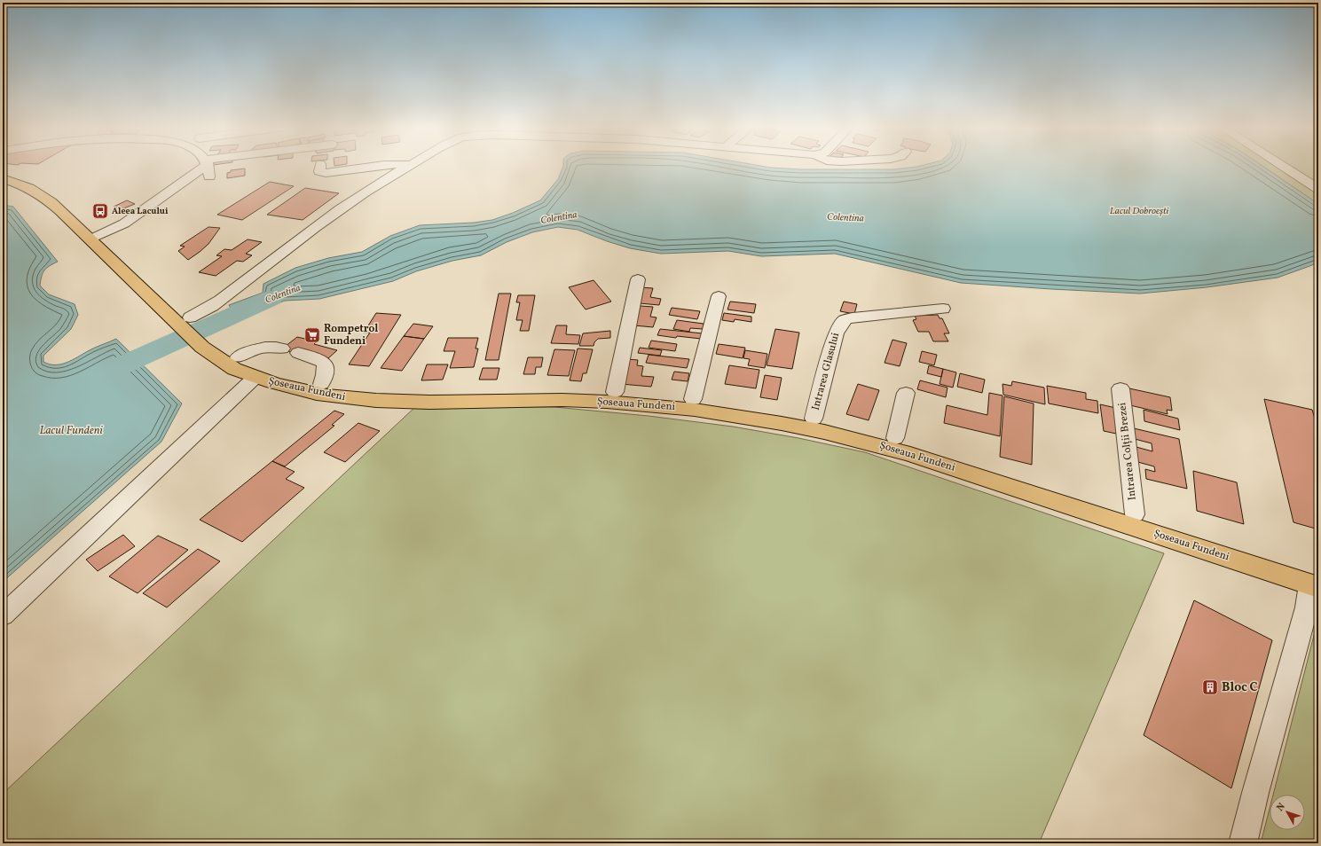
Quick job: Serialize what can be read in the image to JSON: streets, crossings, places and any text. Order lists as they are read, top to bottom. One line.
{"streets":{"main road":["Șoseaua Fundeni"],"street":["Intrarea Glasului","Intrarea Colții Brezei"]},"crossings":[["Intrarea Glasului","Șoseaua Fundeni"],["Șoseaua Fundeni","Intrarea Colții Brezei"]],"water":["Lacul Dobroești","Colentina","Lacul Fundeni"],"places":{"bus stop":["Aleea Lacului"],"supermarket":["Rompetrol Fundeni"],"building":["Bloc C"]},"north":"top left"}
